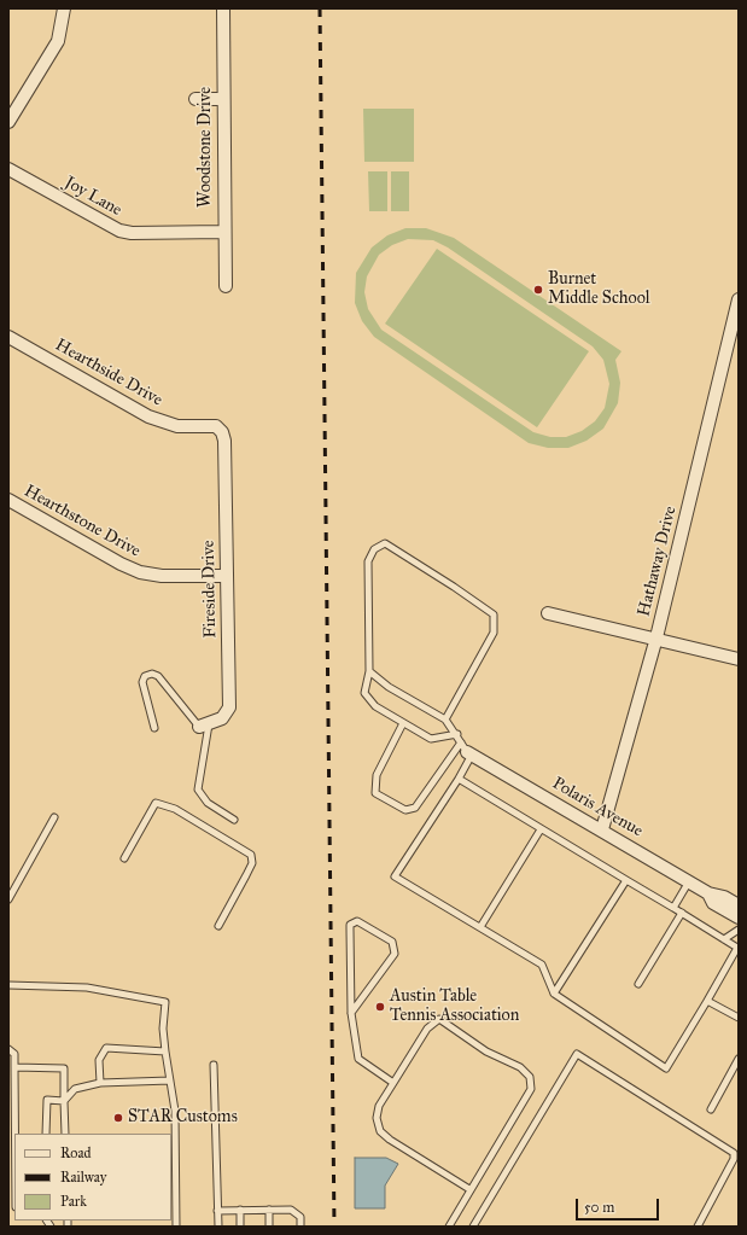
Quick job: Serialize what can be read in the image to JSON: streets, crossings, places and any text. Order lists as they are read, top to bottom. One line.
{"streets":{"street":["Woodstone Drive","Joy Lane","Hearthside Drive","Hearthstone Drive","Hathaway Drive","Fireside Drive","Polaris Avenue"]},"crossings":[["Woodstone Drive","Joy Lane"],["Hearthside Drive","Fireside Drive"],["Hearthstone Drive","Fireside Drive"],["Hathaway Drive","Polaris Avenue"]],"places":["Burnet Middle School","Austin Table Tennis Association","STAR Customs"],"legend":["Road","Railway","Park"],"scale_bar":"50 m"}
